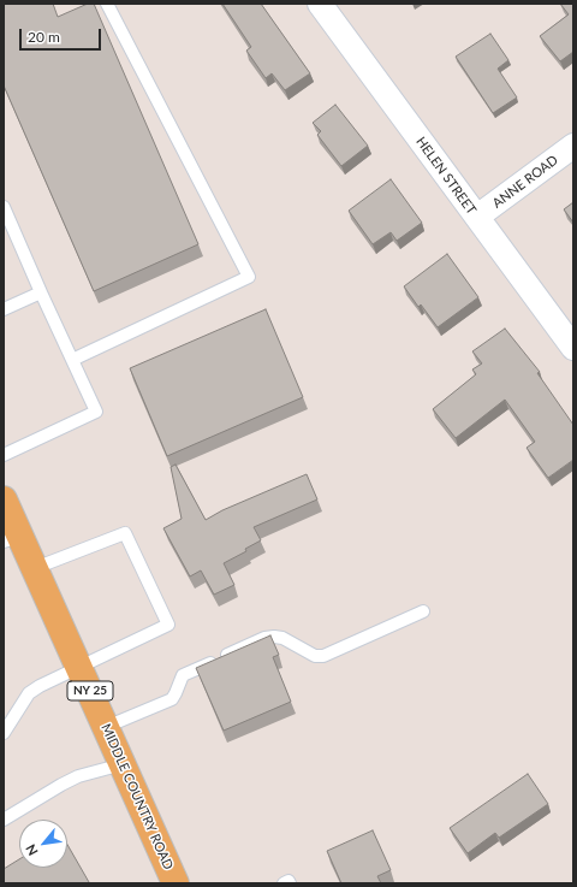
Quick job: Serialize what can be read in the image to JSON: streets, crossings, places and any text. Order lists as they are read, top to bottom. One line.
{"streets":{"main road":["NY 25","MIDDLE COUNTRY ROAD"],"street":["HELEN STREET","ANNE ROAD"]},"crossings":[["HELEN STREET","ANNE ROAD"]],"scale_bar":"20 m","north":"bottom left"}
